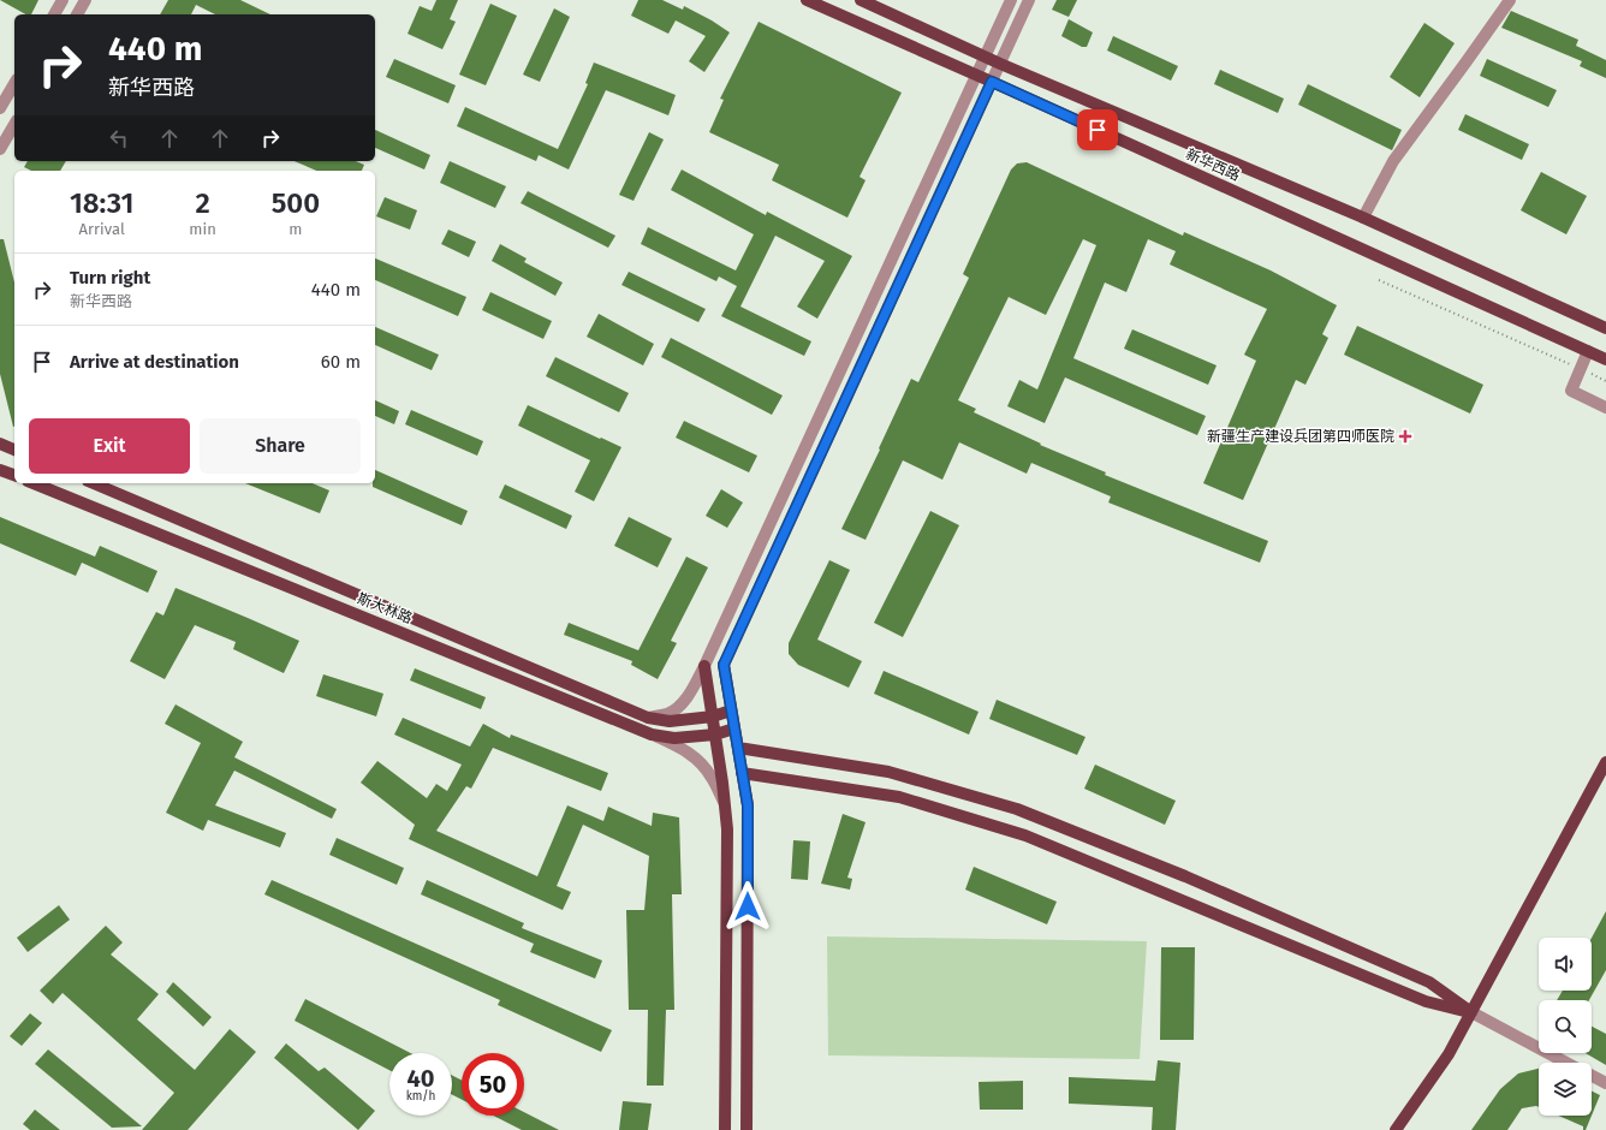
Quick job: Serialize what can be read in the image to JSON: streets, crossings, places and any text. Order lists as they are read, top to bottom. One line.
{"streets":{"main road":["新华西路","斯大林路"]},"places":{"health":["新疆生产建设兵团第四师医院"]},"page":{"turn":["440 m","新华西路"],"eta":["18:31","Arrival","2","min","500","m"],"list":[{"name":"Turn right","note":"新华西路","value":"440 m"},{"name":"Arrive at destination","value":"60 m"}],"buttons":["Exit","Share"],"speed":"40 km/h","limit":"50"}}
